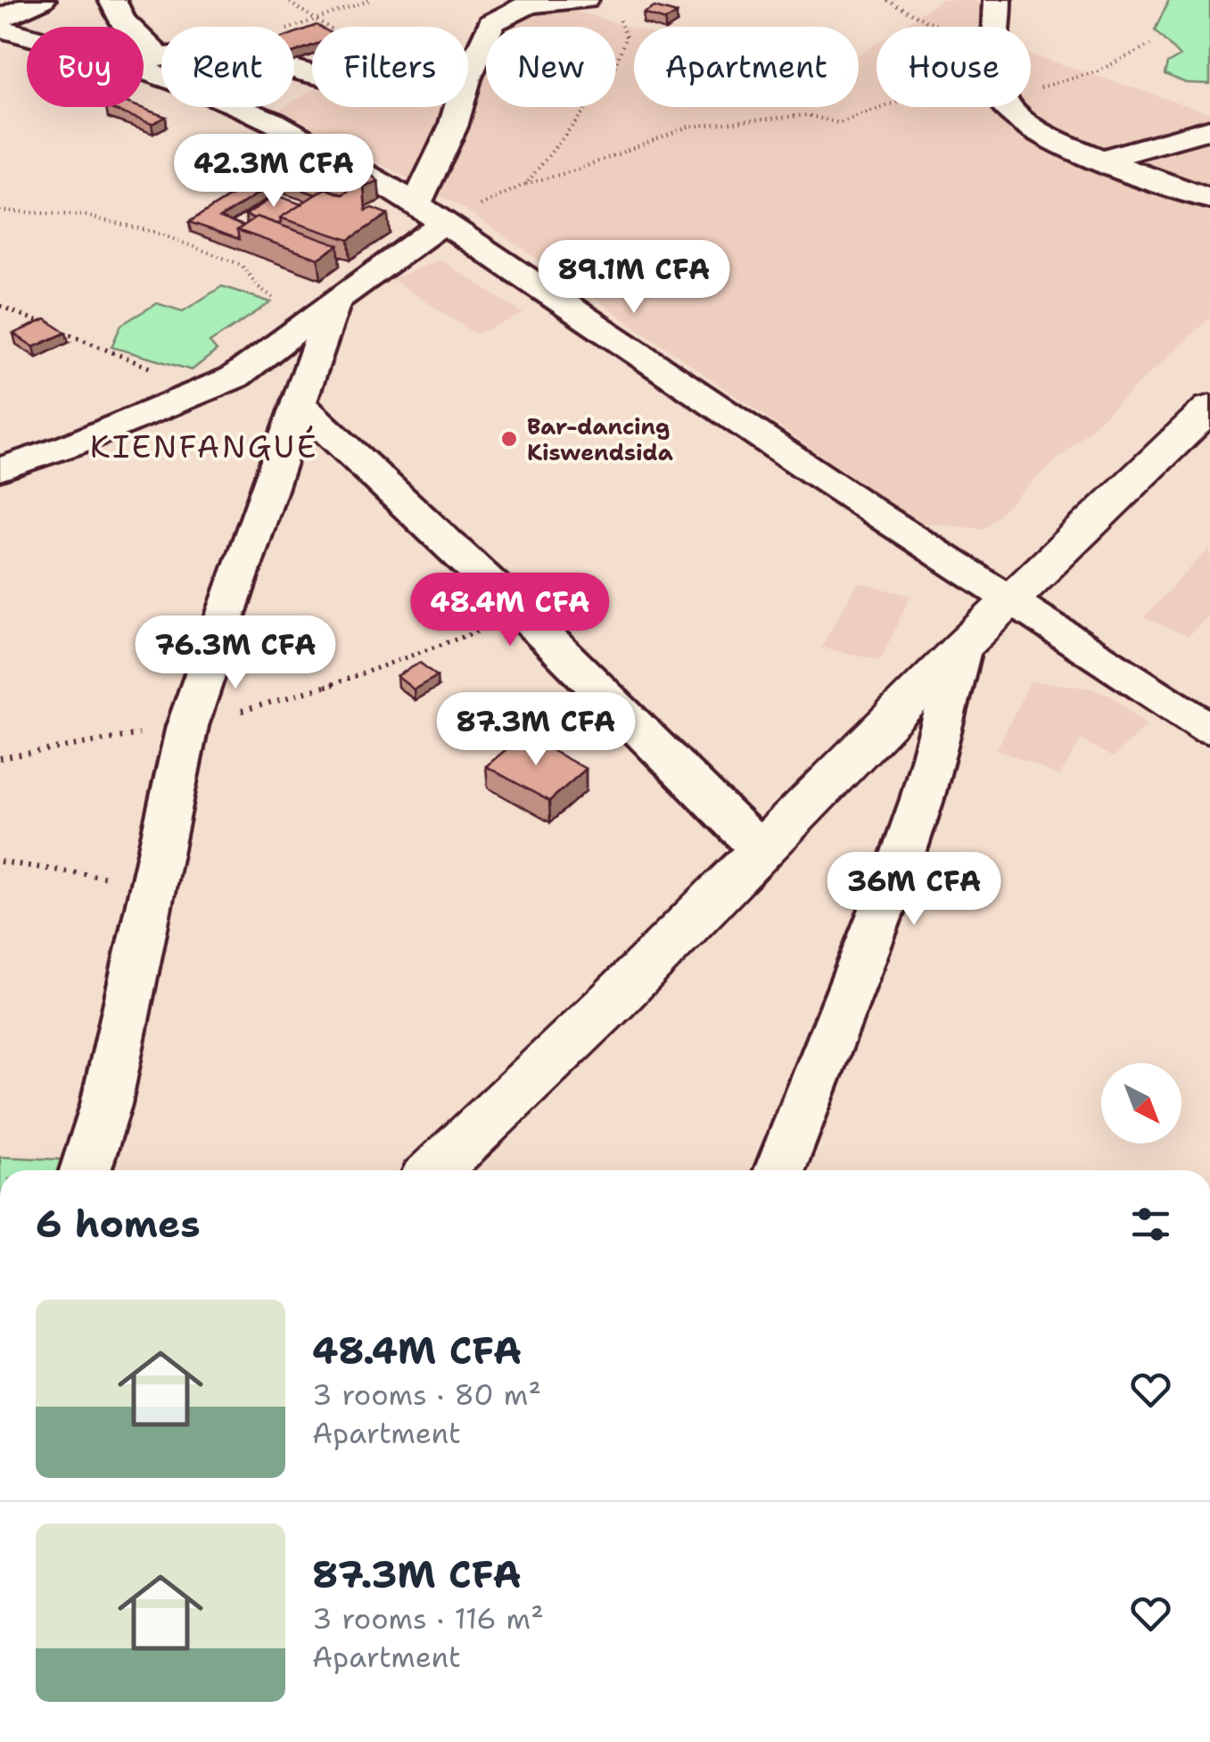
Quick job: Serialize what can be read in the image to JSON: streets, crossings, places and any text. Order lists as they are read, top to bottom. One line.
{"districts":["KIENFANGUÉ"],"places":["Bar-dancing Kiswendsida"],"north":"bottom right","page":{"chip":["Buy","Rent","Filters","New","Apartment","House"],"price":["42.3M CFA","89.1M CFA","48.4M CFA","76.3M CFA","87.3M CFA","36M CFA"],"heading":"6 homes","list":[{"name":"48.4M CFA","note":"3 rooms · 80 m² · Apartment"},{"name":"87.3M CFA","note":"3 rooms · 116 m² · Apartment"}]}}
